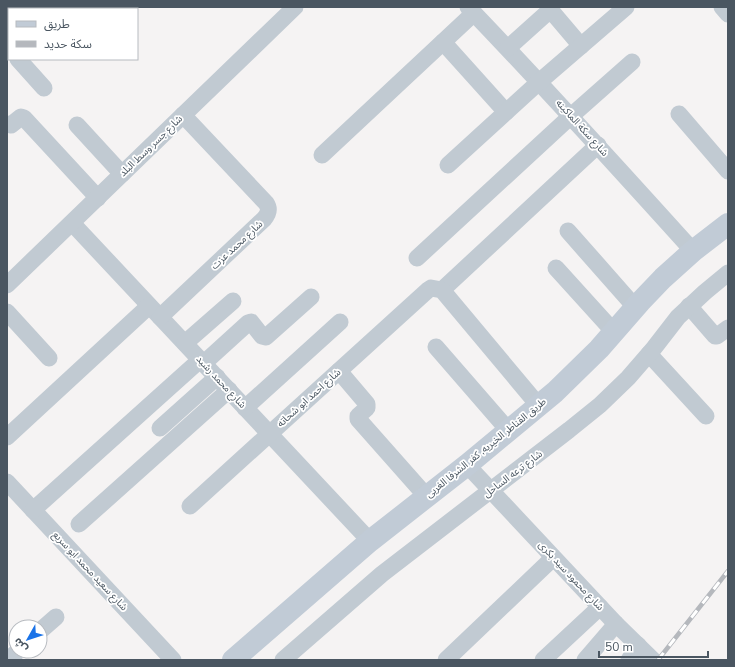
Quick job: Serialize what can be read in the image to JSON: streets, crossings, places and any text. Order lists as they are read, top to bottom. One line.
{"streets":{"street":["شارع سكة الماكينه","شارع جسر وسط البلد","شارع محمد عزت","شارع محمد رشيد","شارع احمد ابو شحاته","طريق القناطر الخيريه, كفر الشرفا الغربى","شارع ترعه الساحل","شارع سعيد محمد ابو سريع","شارع محمود سيد بكرى"]},"crossings":[["شارع سكة الماكينه","شارع احمد ابو شحاته"],["شارع سكة الماكينه","طريق القناطر الخيريه, كفر الشرفا الغربى"],["شارع جسر وسط البلد","شارع محمد عزت"],["شارع جسر وسط البلد","شارع محمد رشيد"],["شارع محمد عزت","شارع محمد رشيد"],["شارع محمد رشيد","شارع احمد ابو شحاته"],["شارع محمد رشيد","طريق القناطر الخيريه, كفر الشرفا الغربى"],["طريق القناطر الخيريه, كفر الشرفا الغربى","شارع ترعه الساحل"],["طريق القناطر الخيريه, كفر الشرفا الغربى","شارع محمود سيد بكرى"],["شارع ترعه الساحل","شارع محمود سيد بكرى"]],"legend":["طريق","سكة حديد"],"scale_bar":"50 m","north":"bottom left"}
